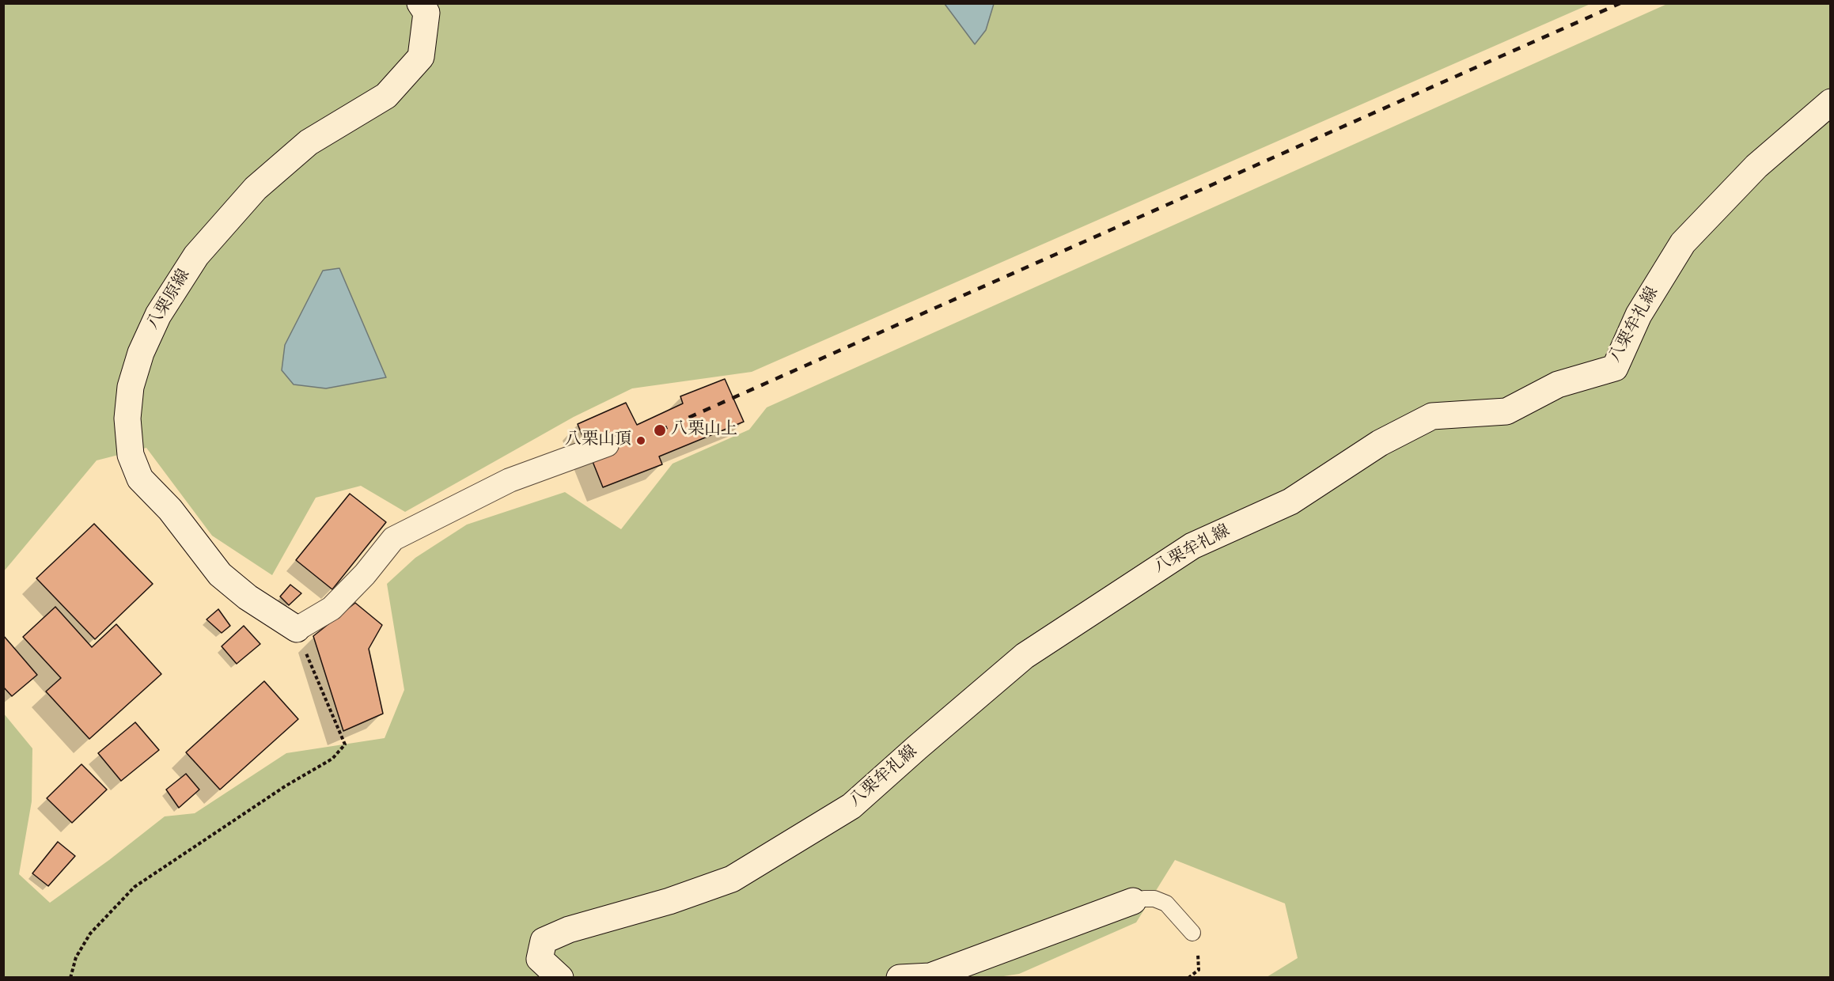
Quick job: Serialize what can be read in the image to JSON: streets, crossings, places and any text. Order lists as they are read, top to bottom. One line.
{"streets":{"main road":["八栗原線","八栗牟礼線"]},"places":["八栗山上","八栗山頂"]}
